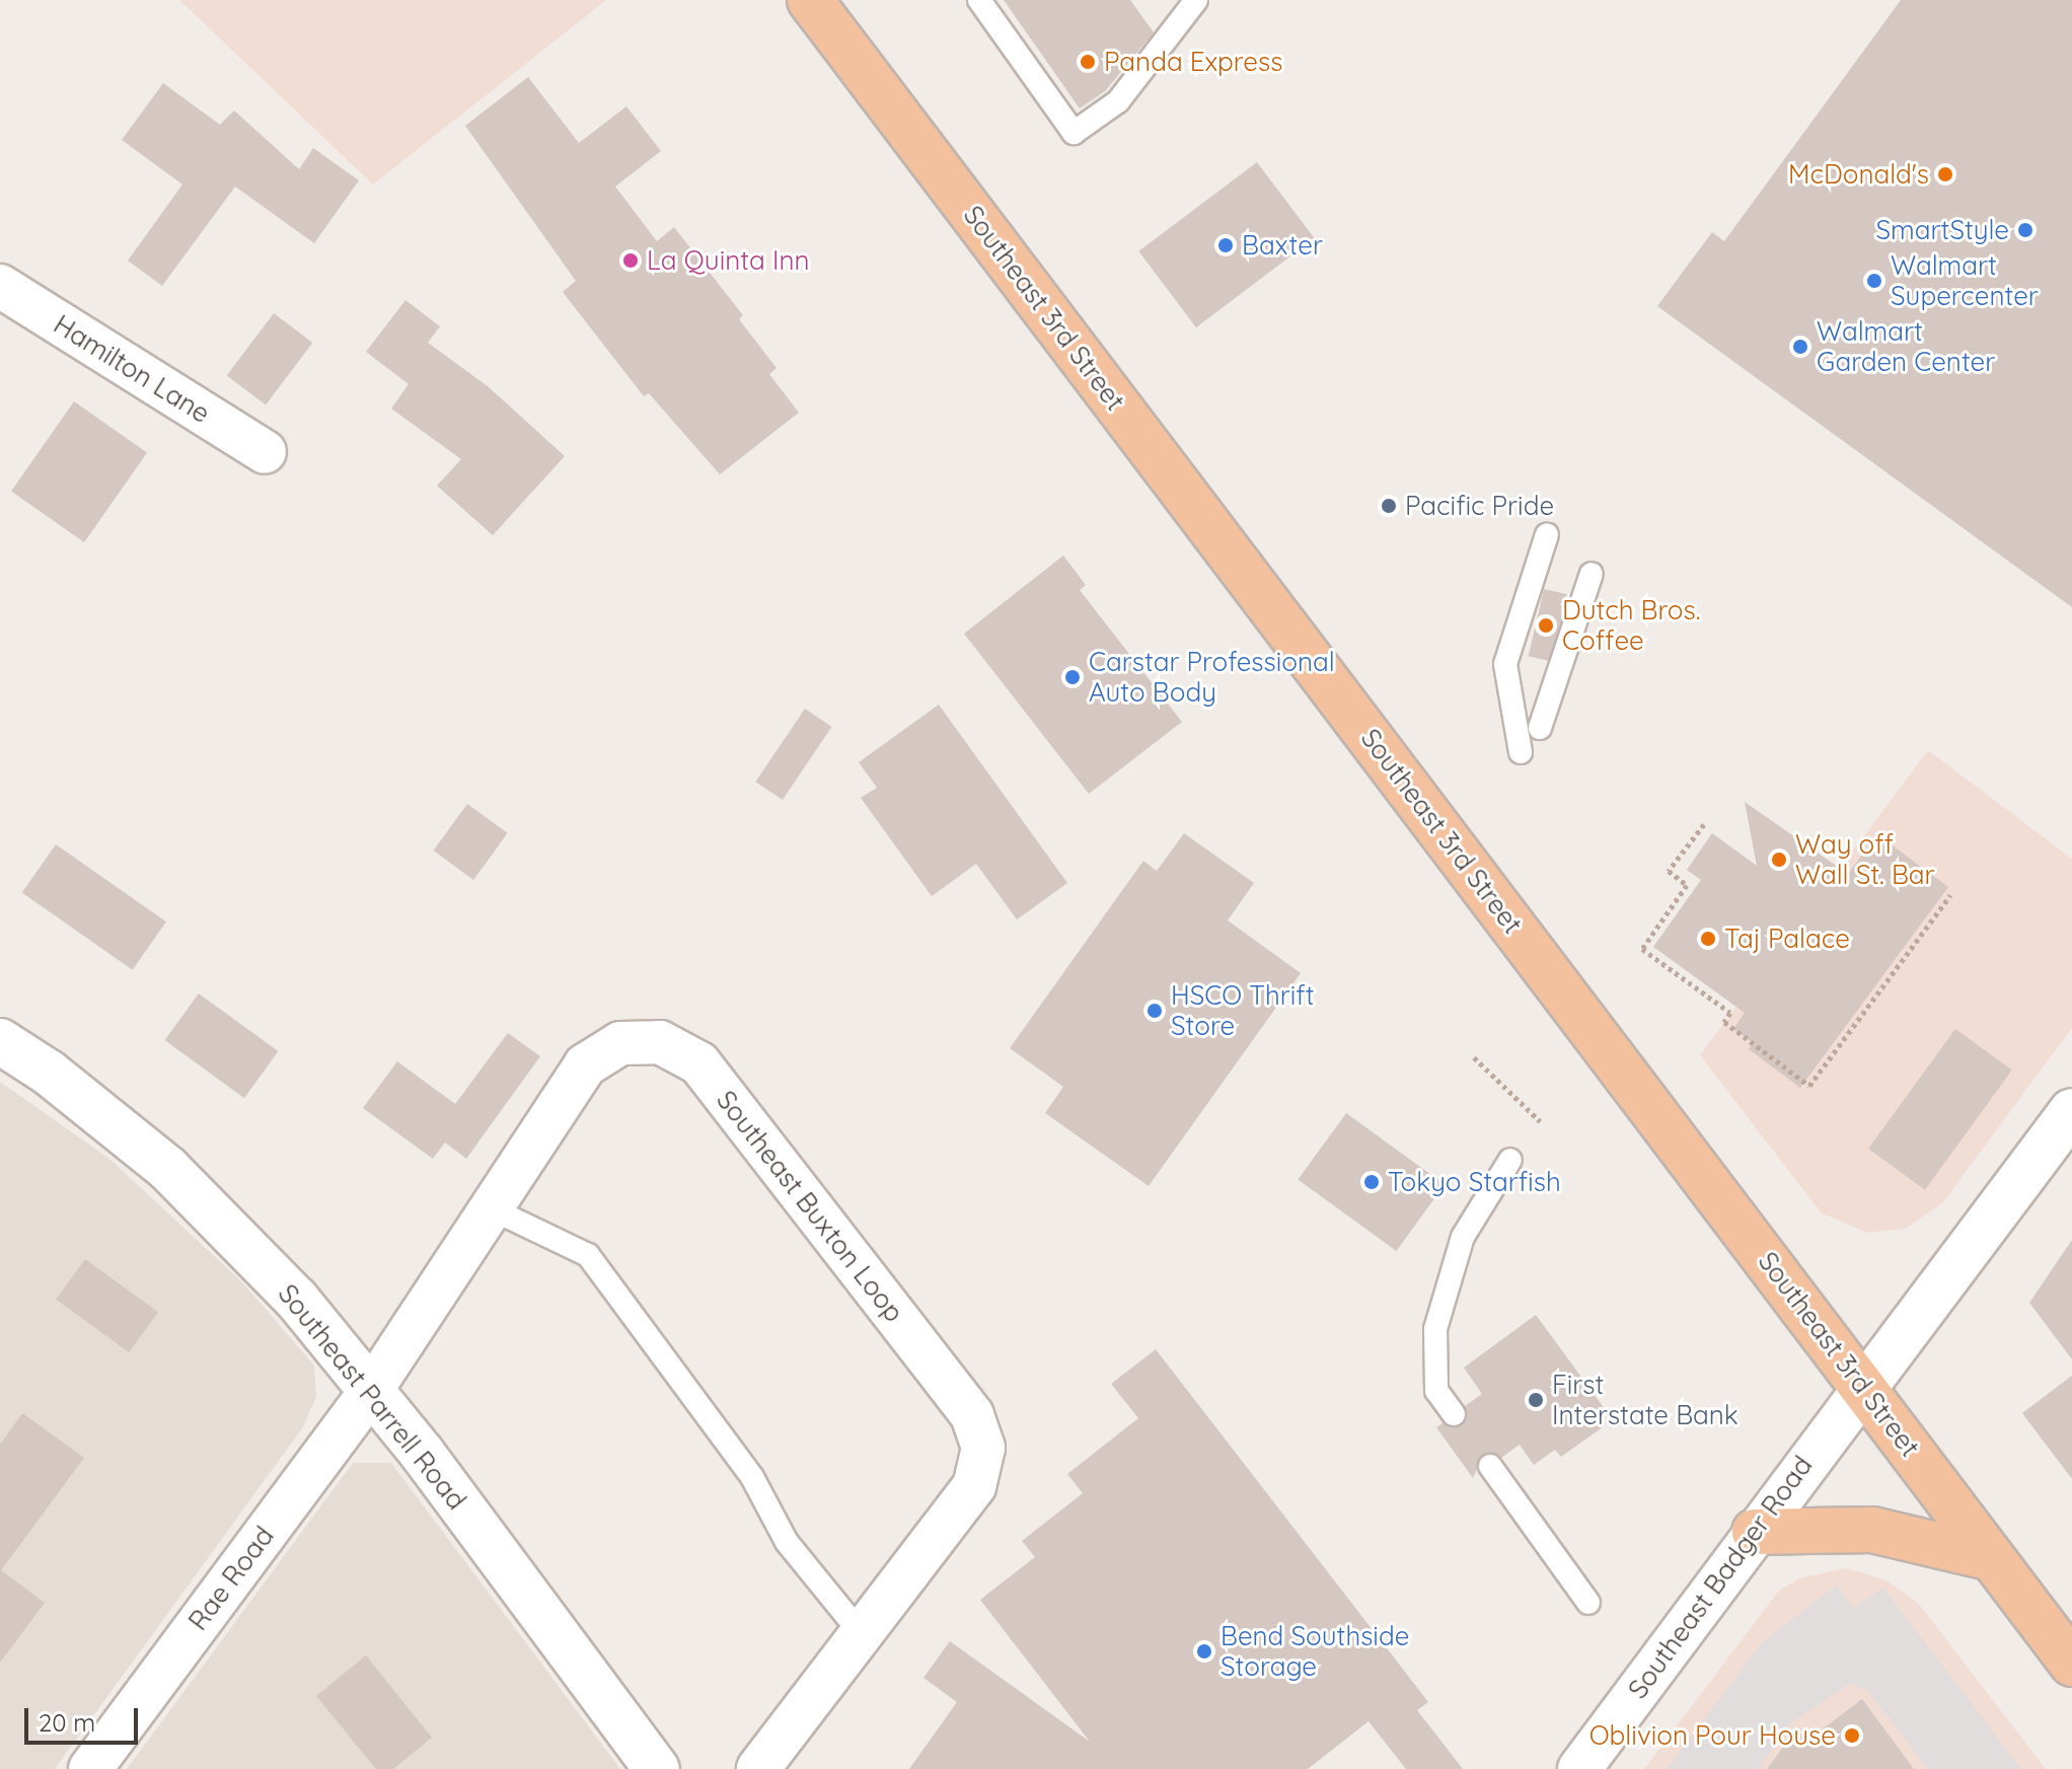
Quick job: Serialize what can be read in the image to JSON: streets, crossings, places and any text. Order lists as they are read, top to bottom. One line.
{"streets":{"main road":["Southeast 3rd Street"],"street":["Hamilton Lane","Southeast Buxton Loop","Southeast Parrell Road","Southeast Badger Road","Rae Road"]},"crossings":[["Southeast 3rd Street","Southeast Badger Road"],["Southeast Buxton Loop","Southeast Parrell Road"],["Southeast Buxton Loop","Rae Road"],["Southeast Parrell Road","Rae Road"]],"places":["Panda Express","McDonald's","SmartStyle","Baxter","La Quinta Inn","Walmart Supercenter","Walmart Garden Center","Pacific Pride","Dutch Bros. Coffee","Carstar Professional Auto Body","Way off Wall St. Bar","Taj Palace","HSCO Thrift Store","Tokyo Starfish","First Interstate Bank","Bend Southside Storage","Oblivion Pour House"],"scale_bar":"20 m"}
